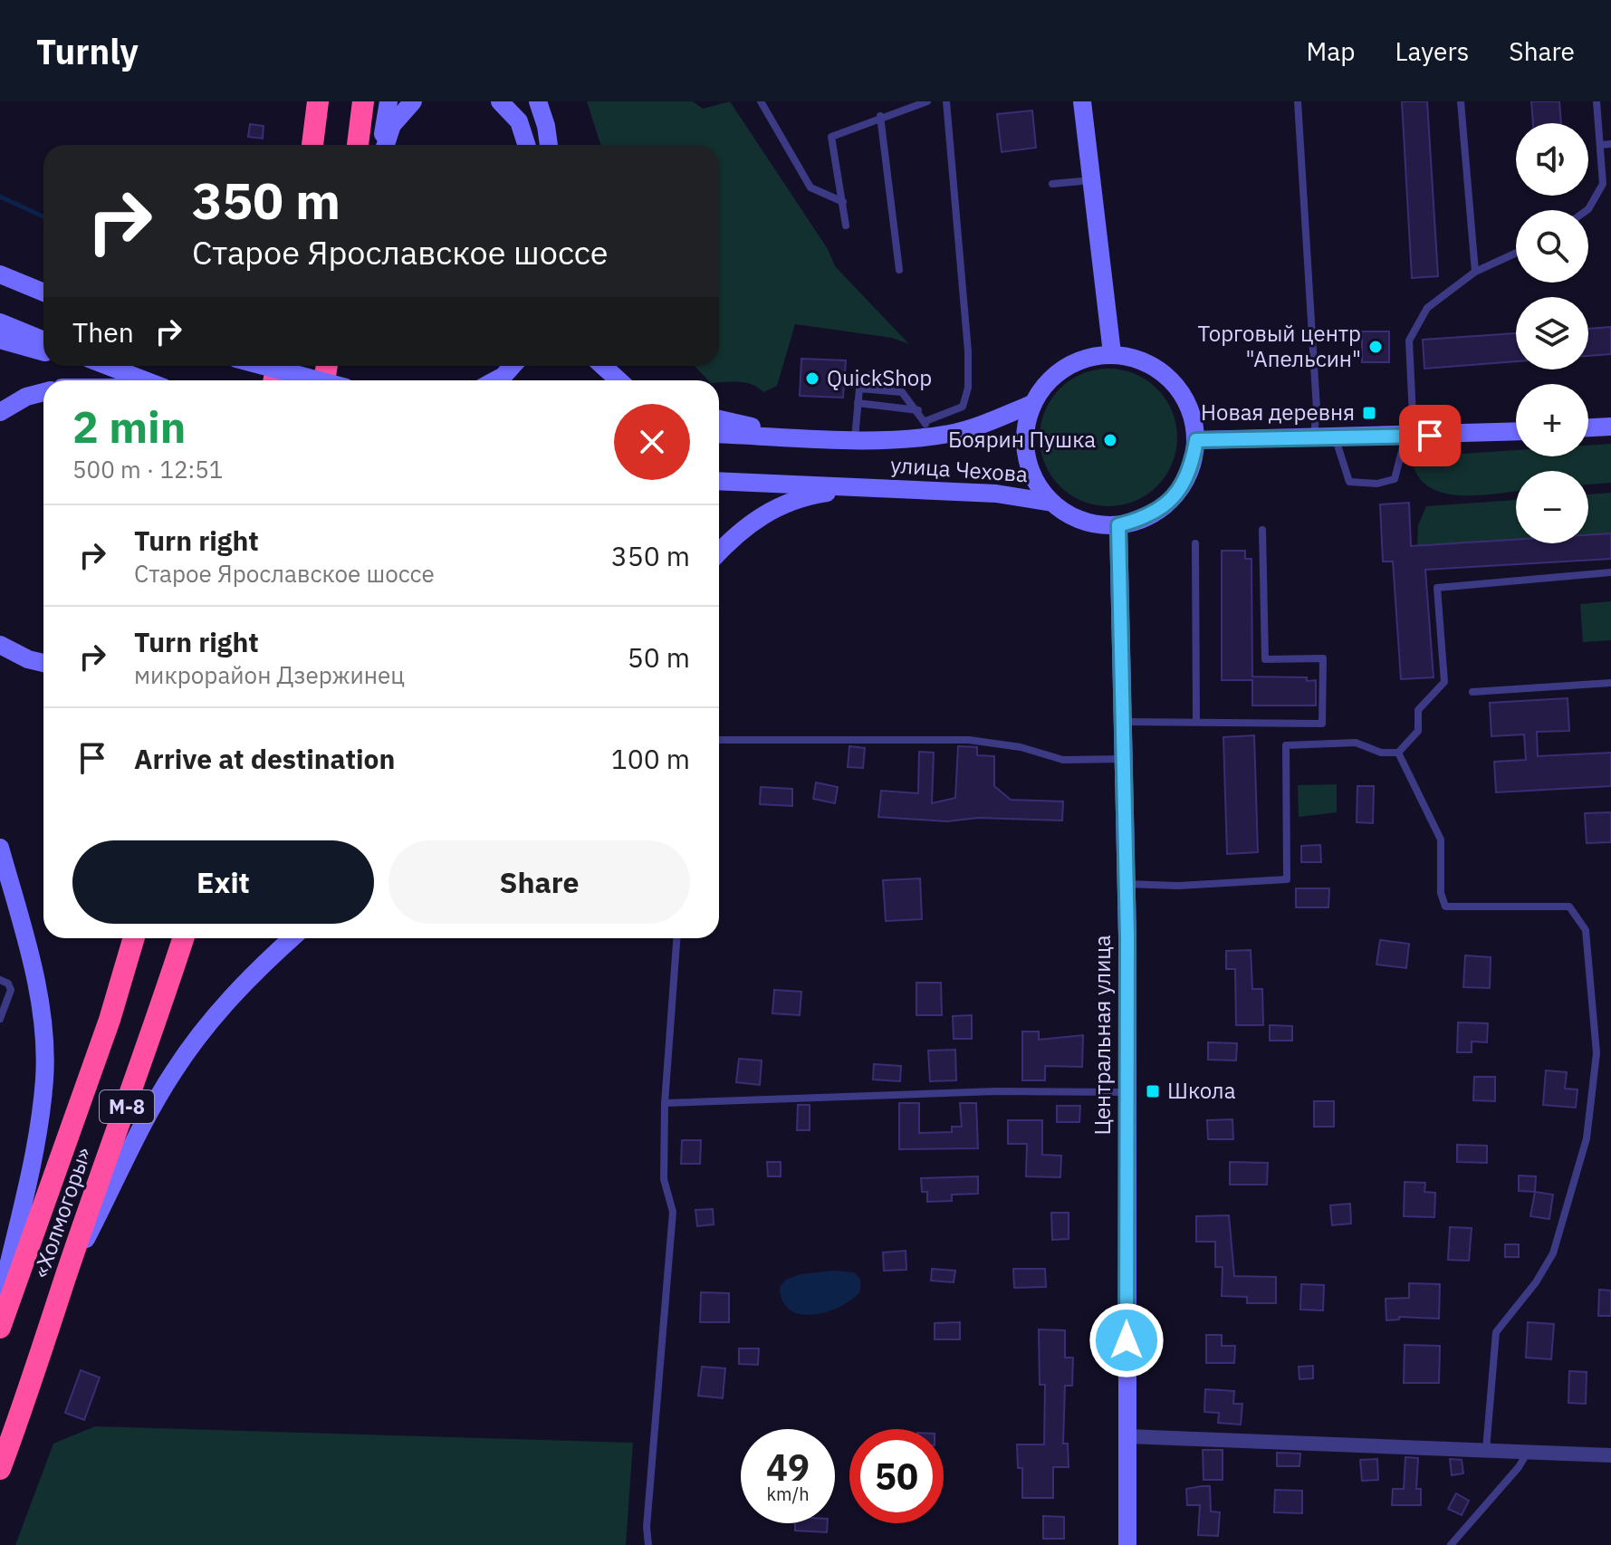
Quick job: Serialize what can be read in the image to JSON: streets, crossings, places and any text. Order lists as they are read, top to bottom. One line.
{"streets":{"highway":["М-8","«Холмогоры»"],"main road":["улица Чехова","Центральная улица"]},"crossings":[["улица Чехова","Центральная улица"]],"places":{"other":["Торговый центр \"Апельсин\"","QuickShop","Боярин Пушка"],"transit":["Новая деревня","Школа"]},"page":{"header":"Turnly","nav":["Map","Layers","Share"],"map_buttons":["+","−"],"turn":["350 m","Старое Ярославское шоссе"],"then":"Then","heading":["2 min","500 m · 12:51"],"list":[{"name":"Turn right","note":"Старое Ярославское шоссе","value":"350 m"},{"name":"Turn right","note":"микрорайон Дзержинец","value":"50 m"},{"name":"Arrive at destination","value":"100 m"}],"buttons":["Exit","Share"],"speed":"49 km/h","limit":"50"}}
